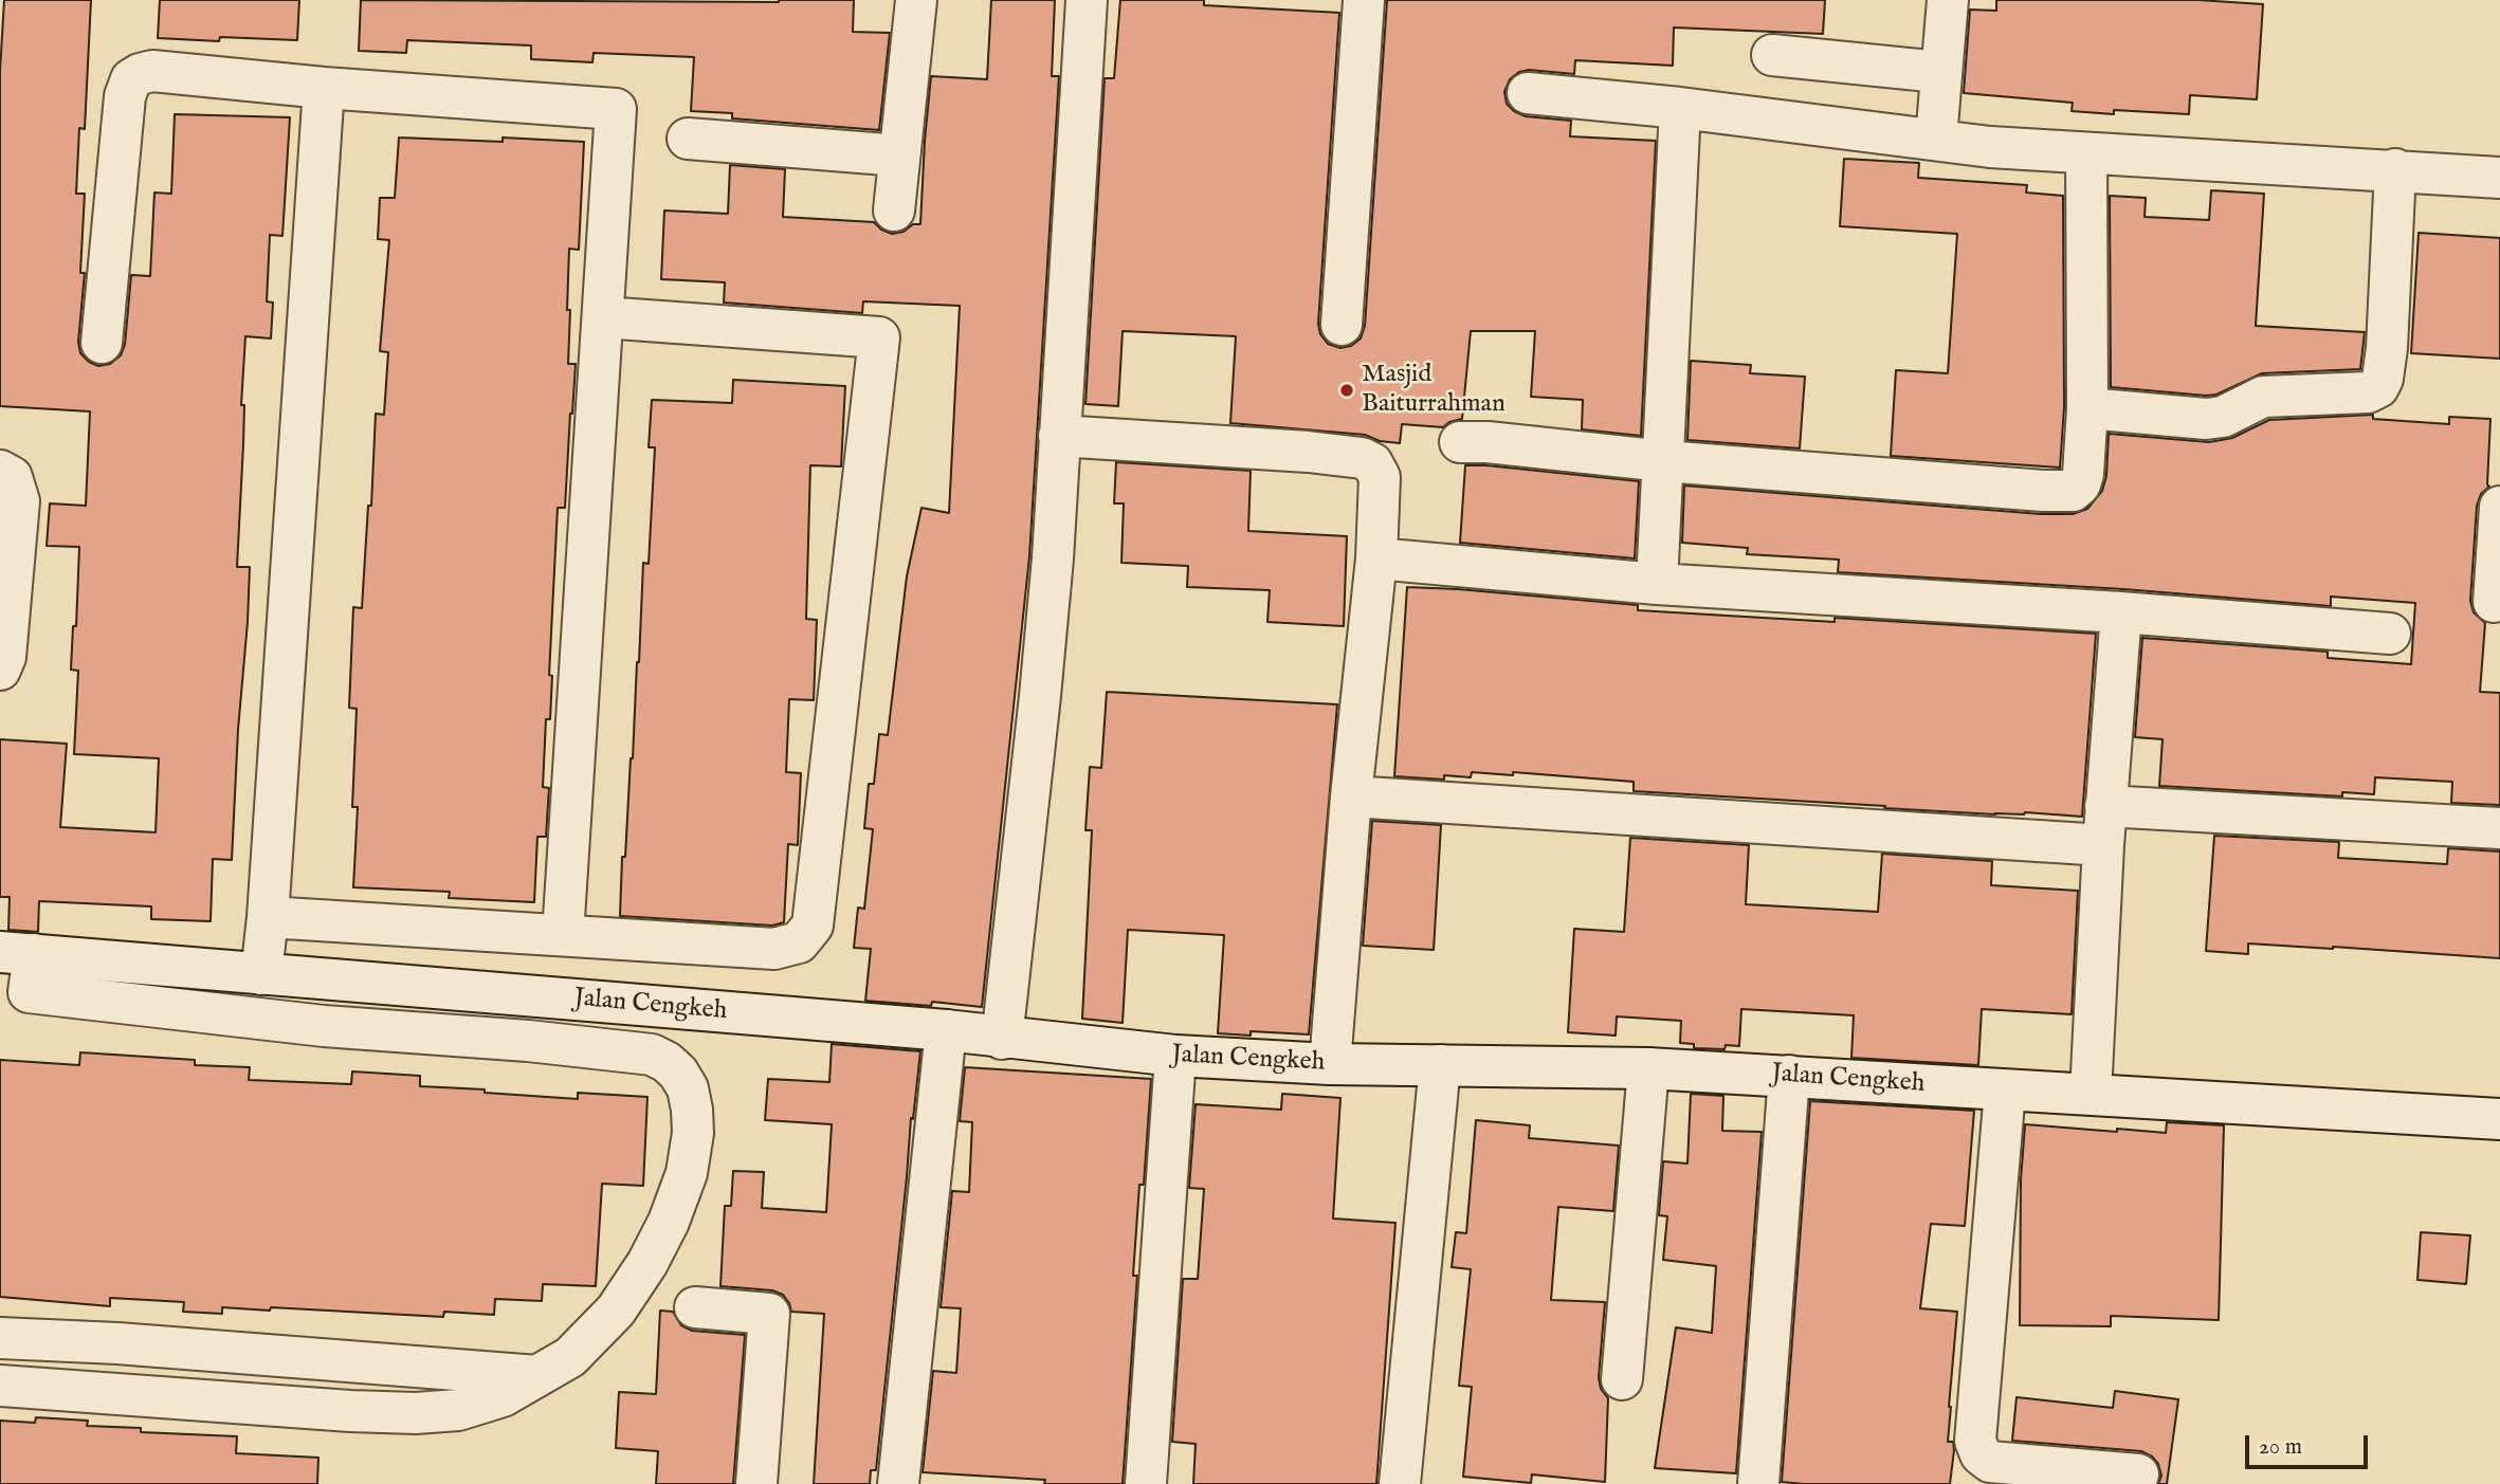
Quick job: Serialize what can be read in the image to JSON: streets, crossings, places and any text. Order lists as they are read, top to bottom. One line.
{"streets":{"street":["Jalan Cengkeh"]},"places":["Masjid Baiturrahman"],"scale_bar":"20 m"}
